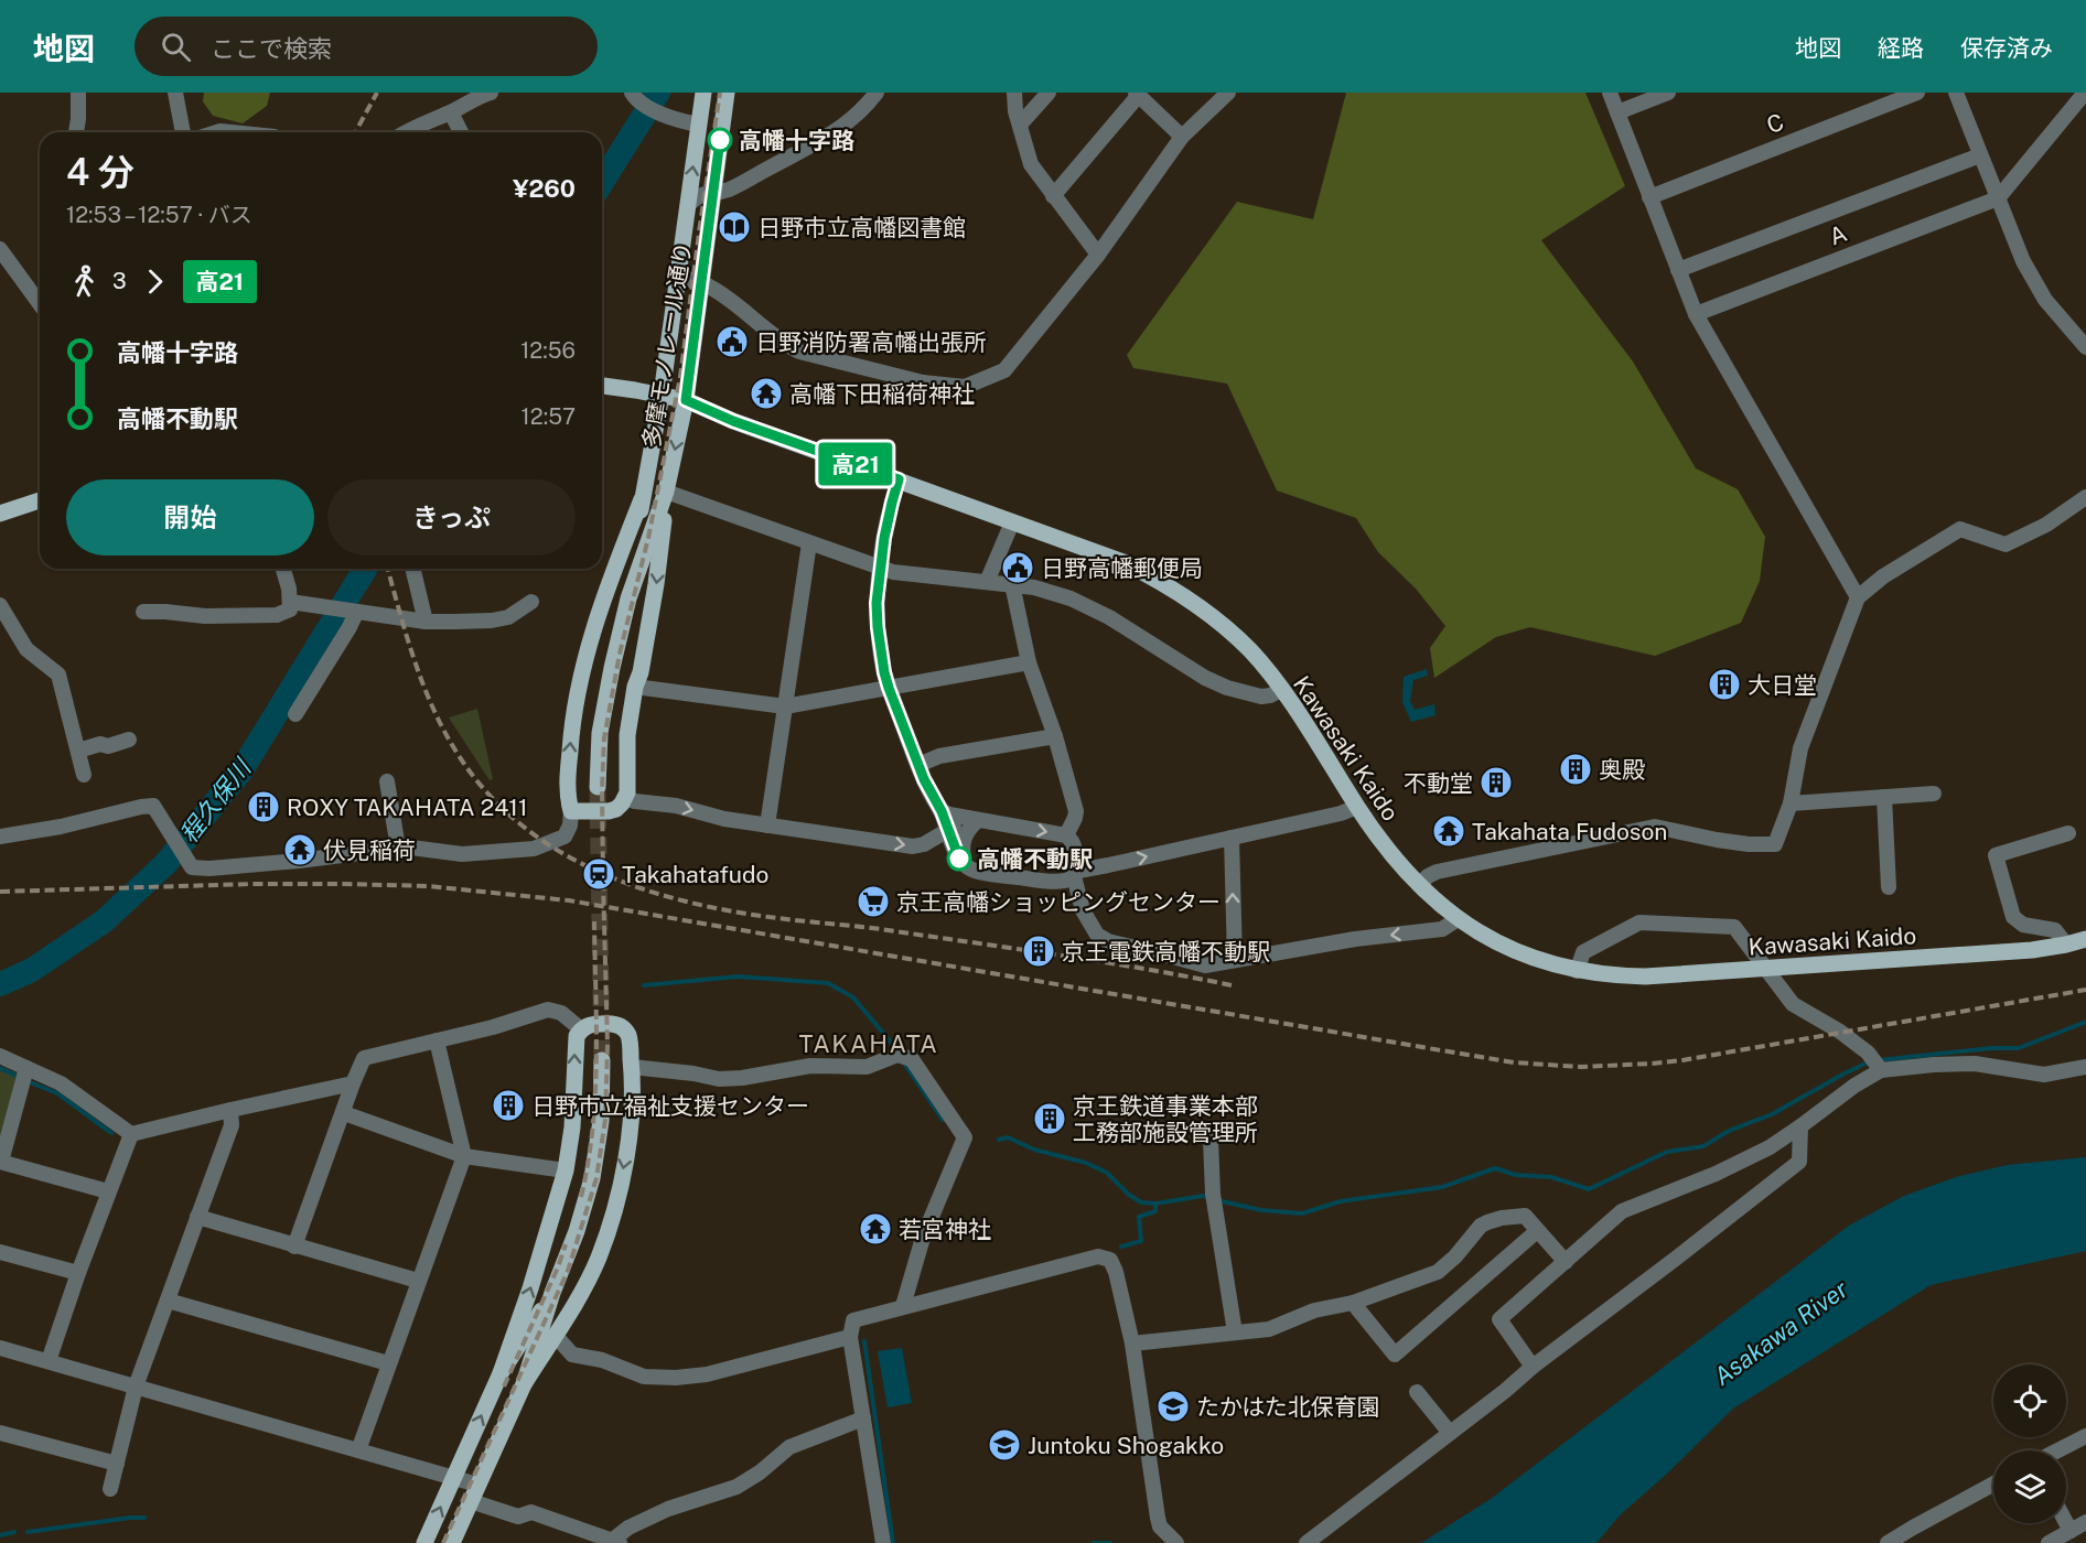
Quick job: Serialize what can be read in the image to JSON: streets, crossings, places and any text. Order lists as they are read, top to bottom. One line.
{"streets":{"main road":["多摩モノレール通り","Kawasaki Kaido"],"street":["C","A"]},"crossings":[["多摩モノレール通り","Kawasaki Kaido"]],"districts":["TAKAHATA"],"water":["程久保川","Asakawa River"],"places":{"other":["高幡十字路","高幡不動駅"],"library":["日野市立高幡図書館"],"public building":["日野消防署高幡出張所","日野高幡郵便局"],"temple":["高幡下田稲荷神社","Takahata Fudoson","伏見稲荷","若宮神社"],"building":["大日堂","奥殿","不動堂","ROXY TAKAHATA 2411","京王電鉄高幡不動駅","日野市立福祉支援センター","京王鉄道事業本部 工務部施設管理所"],"station":["Takahatafudo"],"supermarket":["京王高幡ショッピングセンター"],"school or university":["たかはた北保育園","Juntoku Shogakko"]},"lines":["bus line 高21"],"page":{"header":"地図","search":"ここで検索","nav":["地図","経路","保存済み"],"on_map":"高21","heading":["4 分","12:53 – 12:57 · バス","¥260"],"legs":["3","高21"],"list":[{"name":"高幡十字路","value":"12:56"},{"name":"高幡不動駅","value":"12:57"}],"buttons":["開始","きっぷ"]}}
